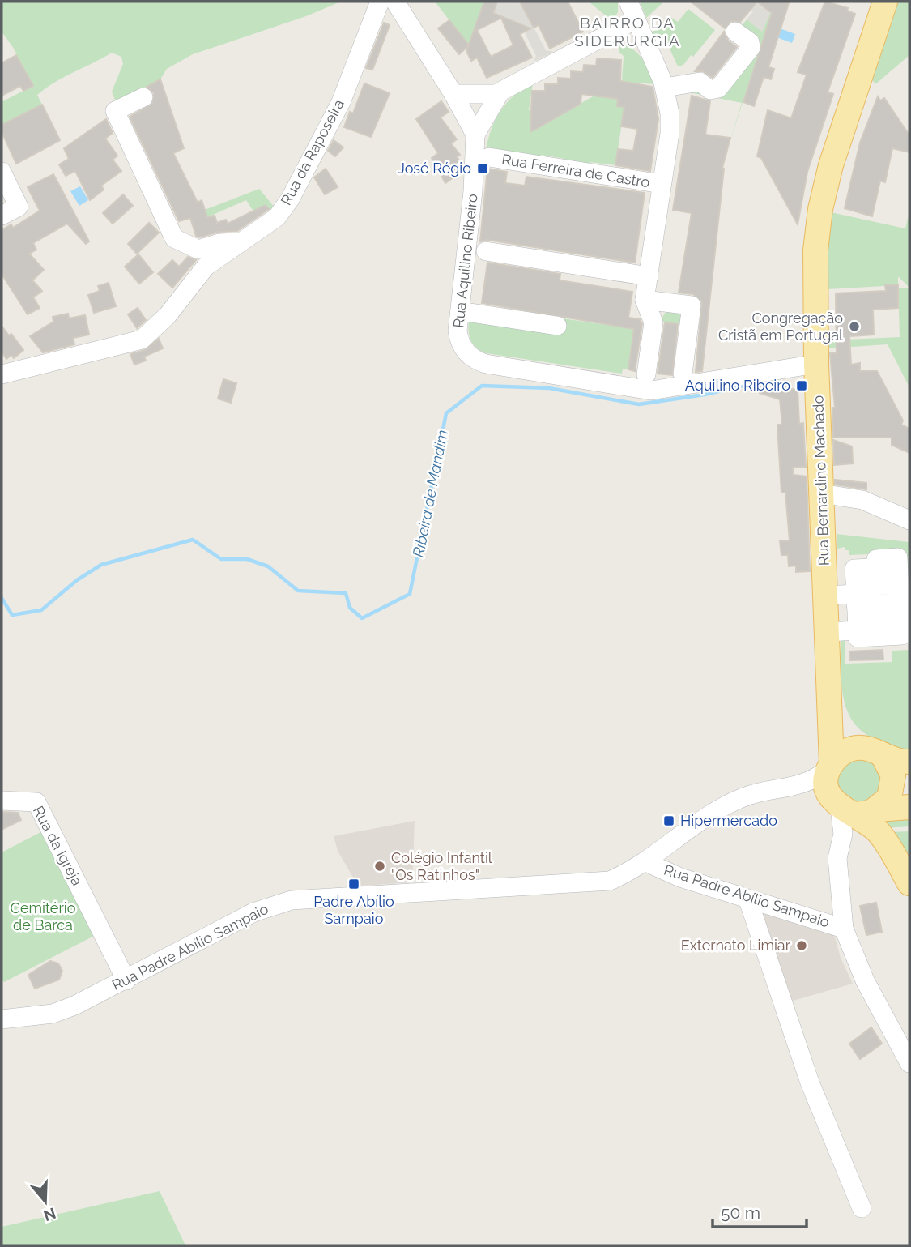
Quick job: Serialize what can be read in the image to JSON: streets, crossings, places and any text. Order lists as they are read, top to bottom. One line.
{"streets":{"main road":["Rua Bernardino Machado"],"street":["Rua da Raposeira","Rua Ferreira de Castro","Rua Aquilino Ribeiro","Rua da Igreja","Rua Padre Abílio Sampaio"]},"crossings":[["Rua Aquilino Ribeiro","Rua Bernardino Machado"],["Rua da Igreja","Rua Padre Abílio Sampaio"]],"districts":["BAIRRO DA SIDERURGIA"],"water":["Ribeira de Mandim"],"parks":["Cemitério de Barca"],"places":{"transit":["José Régio","Aquilino Ribeiro","Hipermercado","Padre Abílio Sampaio"],"other":["Congregação Cristã em Portugal","Colégio Infantil \"Os Ratinhos\"","Externato Limiar"]},"scale_bar":"50 m","north":"bottom"}
